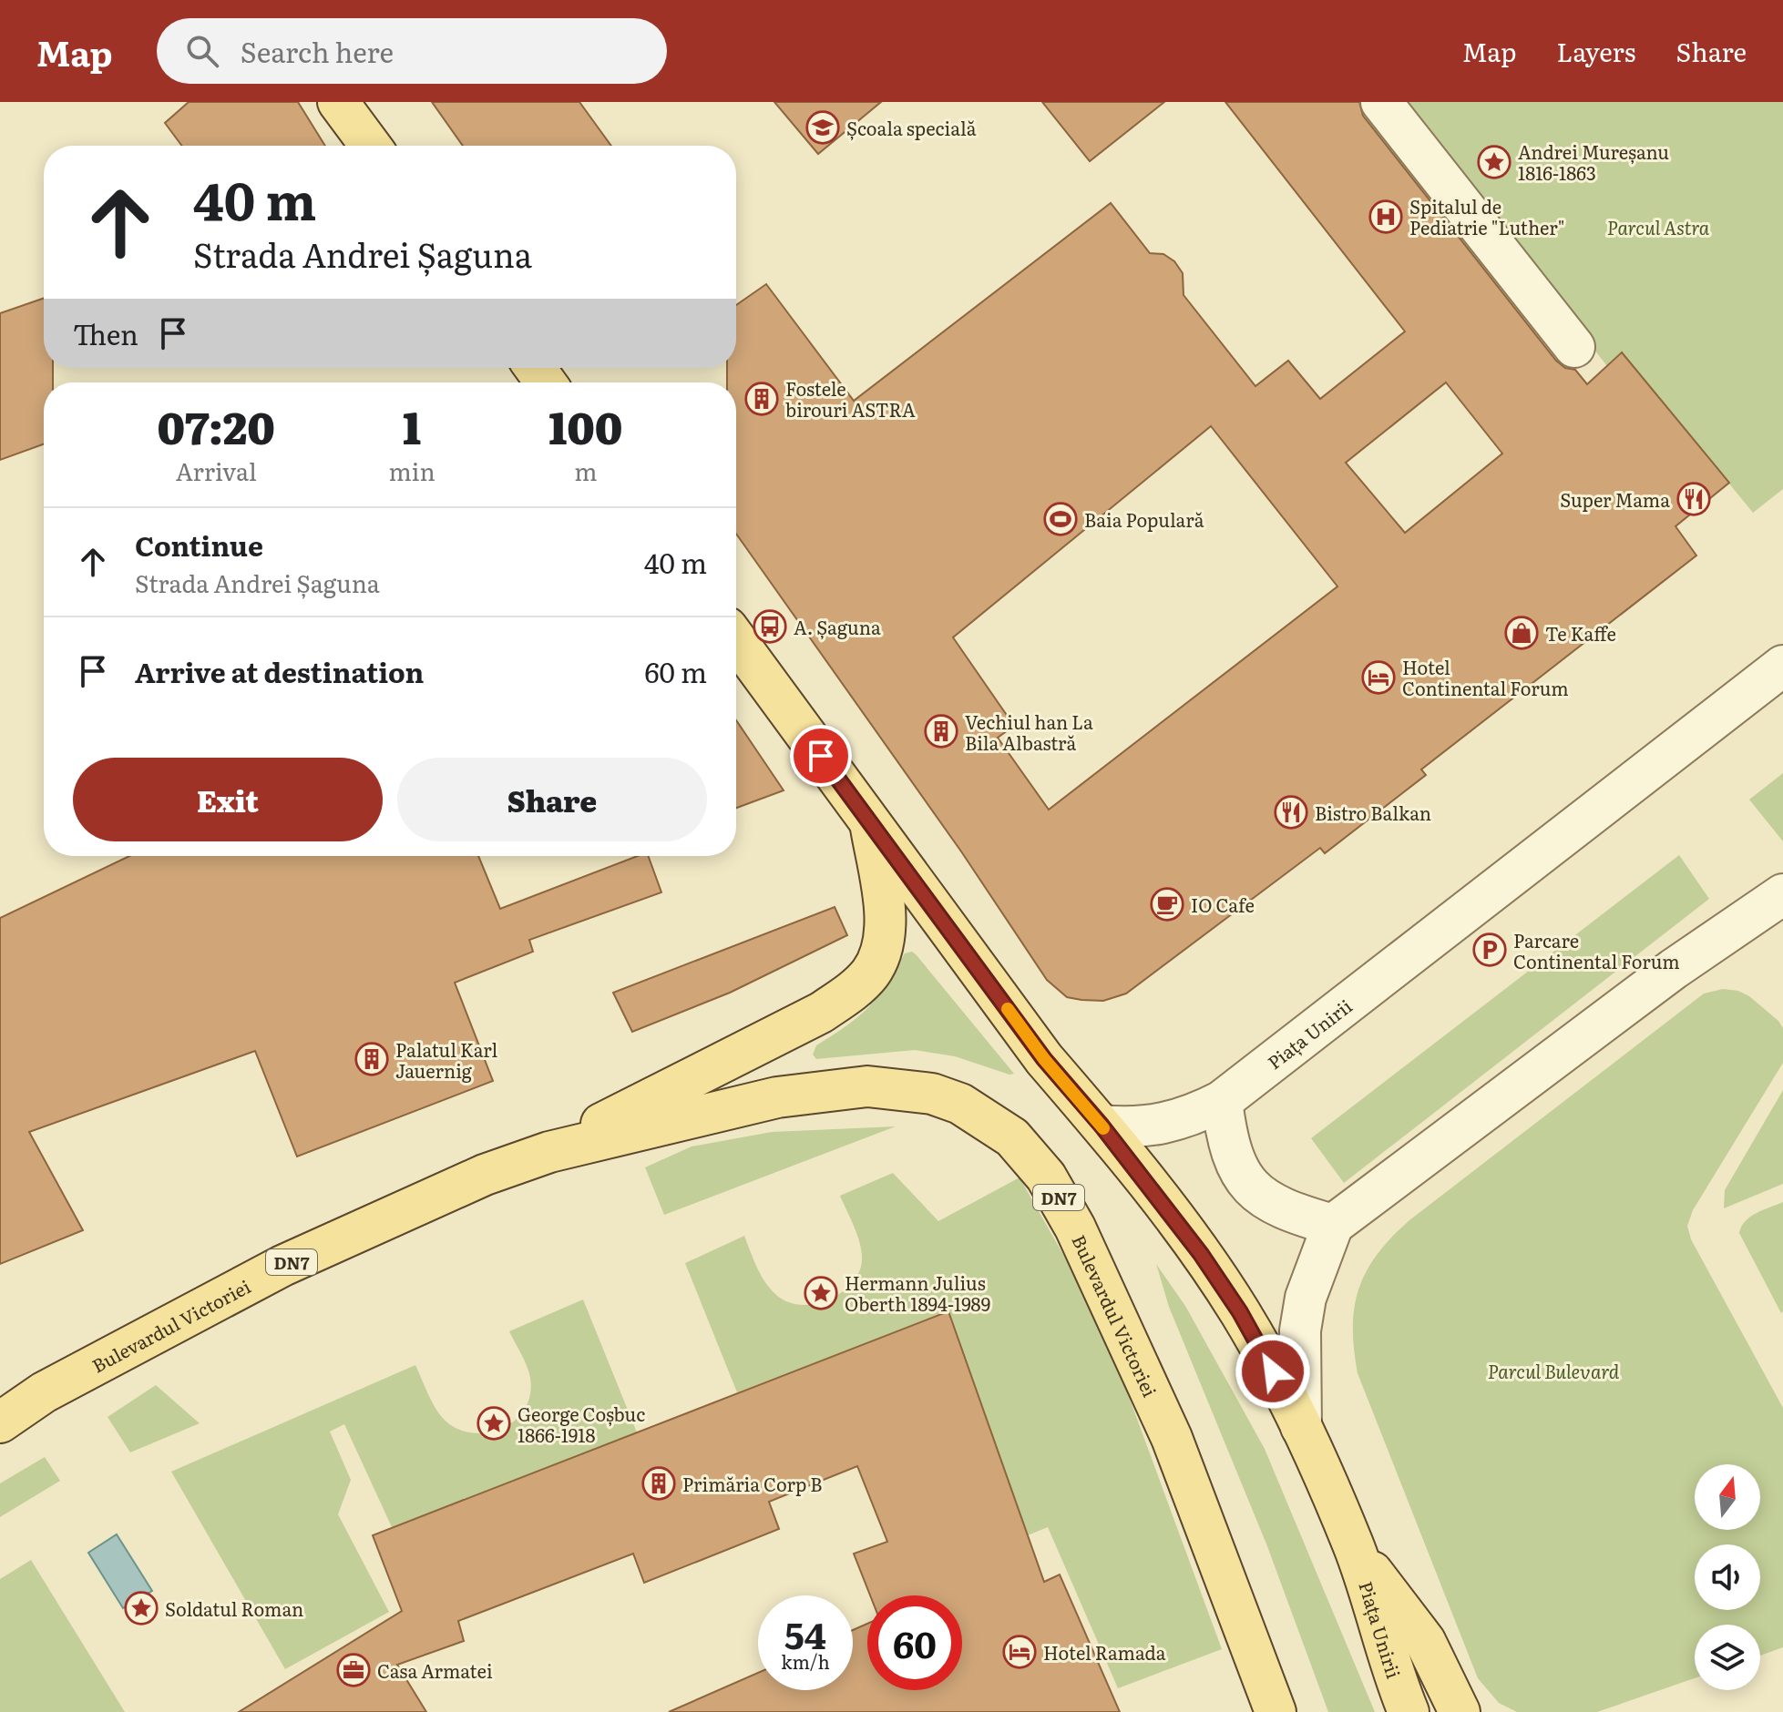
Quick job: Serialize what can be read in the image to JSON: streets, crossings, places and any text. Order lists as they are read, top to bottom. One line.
{"streets":{"main road":["Piața Unirii","DN7","Bulevardul Victoriei"]},"crossings":[["Piața Unirii","DN7"],["DN7","Bulevardul Victoriei"]],"parks":["Parcul Astra","Parcul Bulevard"],"places":{"school or university":["Școala specială"],"place":["Andrei Mureșanu 1816-1863","Hermann Julius Oberth 1894-1989","George Coșbuc 1866-1918","Soldatul Roman"],"hospital":["Spitalul de Pediatrie \"Luther\""],"building":["Fostele birouri ASTRA","Vechiul han La Bila Albastră","Palatul Karl Jauernig","Primăria Corp B"],"restaurant":["Super Mama","Bistro Balkan"],"sports":["Baia Populară"],"bus stop":["A. Șaguna"],"shop":["Te Kaffe"],"hotel":["Hotel Continental Forum","Hotel Ramada"],"cafe":["IO Cafe"],"parking":["Parcare Continental Forum"],"office":["Casa Armatei"]},"north":"top","page":{"header":"Map","search":"Search here","nav":["Map","Layers","Share"],"turn":["40 m","Strada Andrei Șaguna"],"then":"Then","eta":["07:20","Arrival","1","min","100","m"],"list":[{"name":"Continue","note":"Strada Andrei Șaguna","value":"40 m"},{"name":"Arrive at destination","value":"60 m"}],"buttons":["Exit","Share"],"speed":"54 km/h","limit":"60"}}
